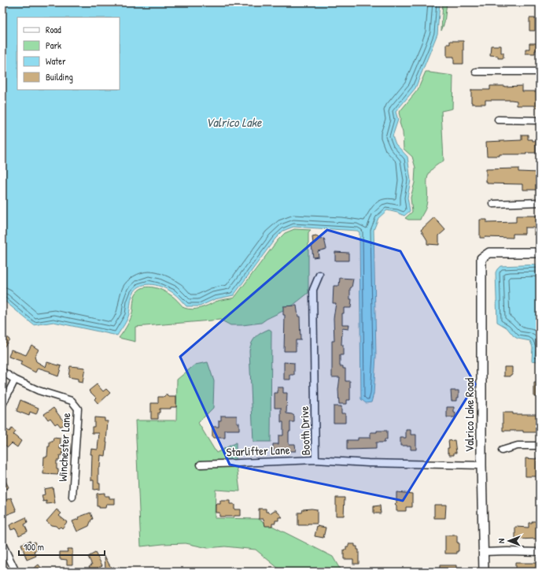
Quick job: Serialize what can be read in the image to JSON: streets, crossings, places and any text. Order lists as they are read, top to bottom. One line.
{"streets":{"street":["Valrico Lake Road","Booth Drive","Winchester Lane","Starlifter Lane"]},"crossings":[["Valrico Lake Road","Booth Drive"],["Booth Drive","Starlifter Lane"]],"water":["Valrico Lake"],"legend":["Road","Park","Water","Building"],"scale_bar":"100 m","north":"left"}
